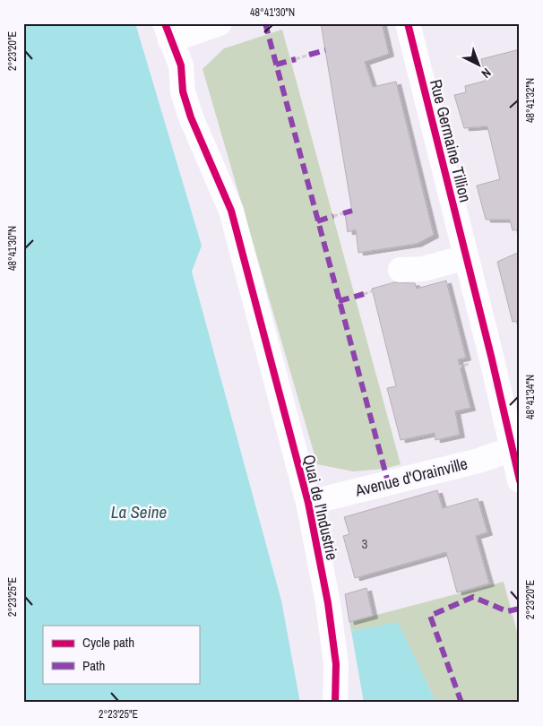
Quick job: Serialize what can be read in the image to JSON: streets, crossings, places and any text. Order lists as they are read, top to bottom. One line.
{"streets":{"street":["Rue Germaine Tillion","Avenue d'Orainville","Quai de l'Industrie"]},"crossings":[["Rue Germaine Tillion","Avenue d'Orainville"],["Avenue d'Orainville","Quai de l'Industrie"]],"water":["La Seine"],"house_numbers":["3"],"legend":["Cycle path","Path"],"north":"bottom right","coordinates":["48°41'30\"N","2°23'20\"E","48°41'32\"N","48°41'34\"N","2°23'25\"E"]}
